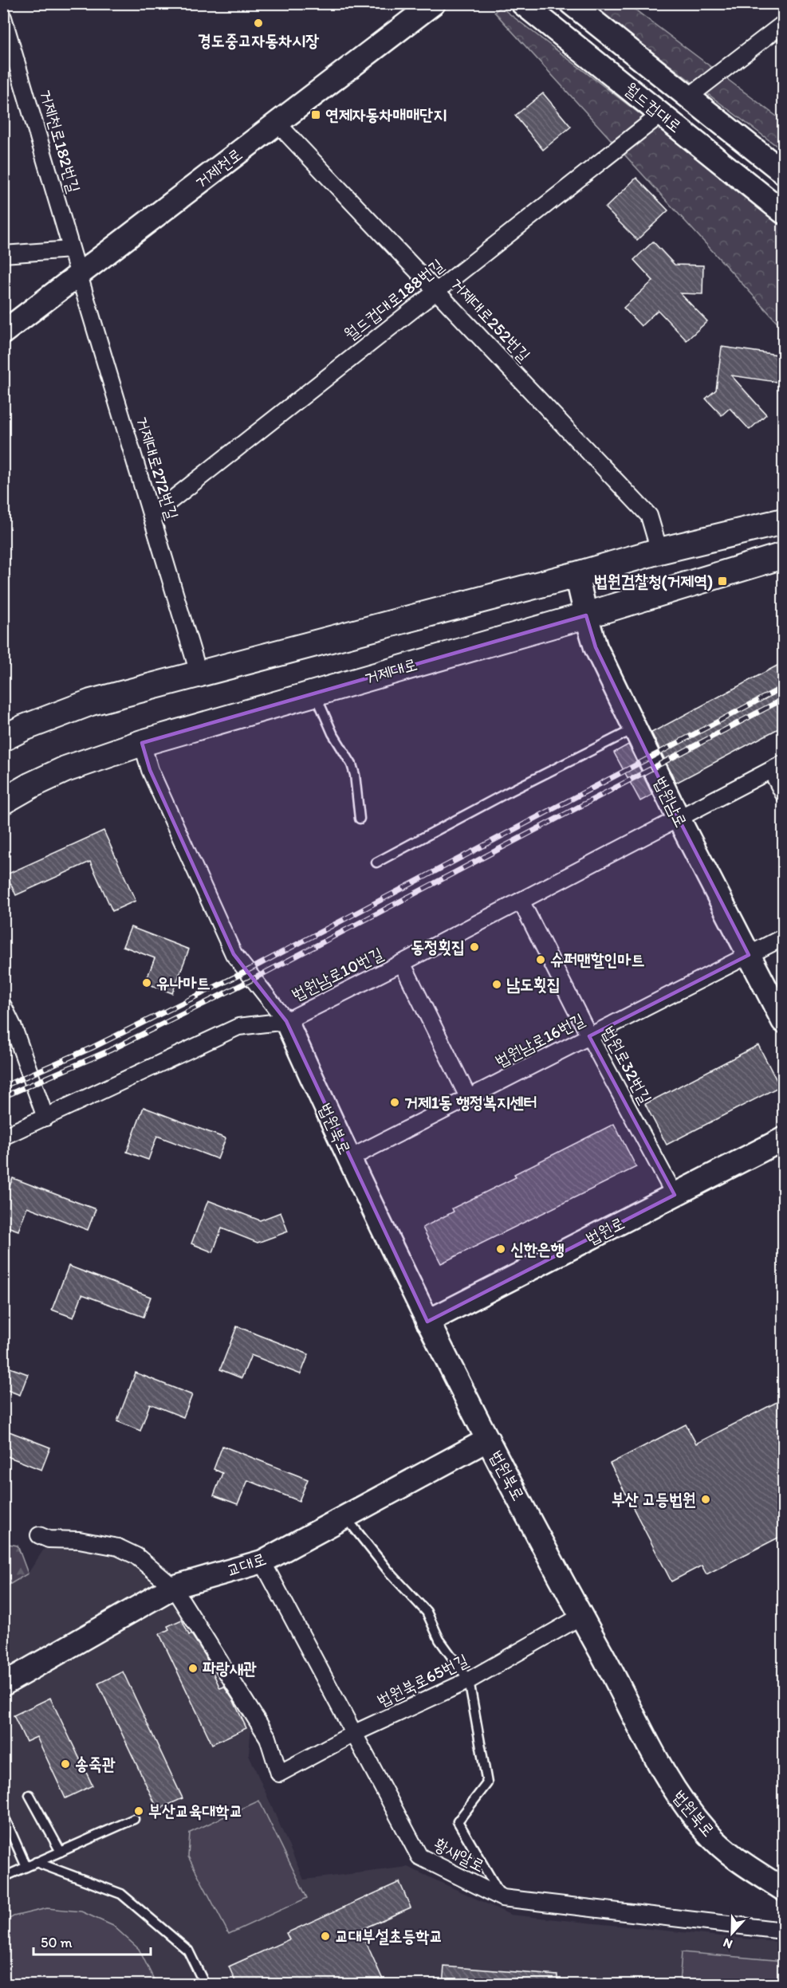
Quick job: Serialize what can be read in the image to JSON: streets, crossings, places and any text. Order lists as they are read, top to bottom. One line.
{"streets":{"main road":["월드컵대로","거제천로","거제대로","법원남로","법원북로","법원로","교대로"],"street":["거제천로182번길","월드컵대로188번길","거제대로252번길","거제대로272번길","법원남로10번길","법원남로16번길","법원로32번길","법원북로65번길","황새알로"]},"crossings":[["월드컵대로","월드컵대로188번길"],["거제천로182번길","거제천로"],["거제천로182번길","거제대로272번길"],["거제천로","거제대로252번길"],["거제천로","거제대로272번길"],["월드컵대로188번길","거제대로252번길"],["월드컵대로188번길","거제대로272번길"],["거제대로","법원남로"],["법원남로","법원남로10번길"],["법원남로","법원남로16번길"],["법원남로10번길","법원로32번길"],["법원남로10번길","법원북로"],["법원남로16번길","법원로32번길"],["법원남로16번길","법원북로"],["법원로32번길","법원로"],["법원북로","법원로"],["법원북로","교대로"],["법원북로","법원북로65번길"],["교대로","법원북로65번길"],["교대로","황새알로"],["법원북로65번길","황새알로"]],"places":{"other":["경도중고자동차시장","동정횟집","슈퍼맨할인마트","유나마트","남도횟집","거제1동 행정복지센터","신한은행","부산 고등법원","파랑새관","송죽관","부산교육대학교","교대부설초등학교"],"transit":["연제자동차매매단지","법원검찰청(거제역)"]},"scale_bar":"50 m","north":"bottom"}
